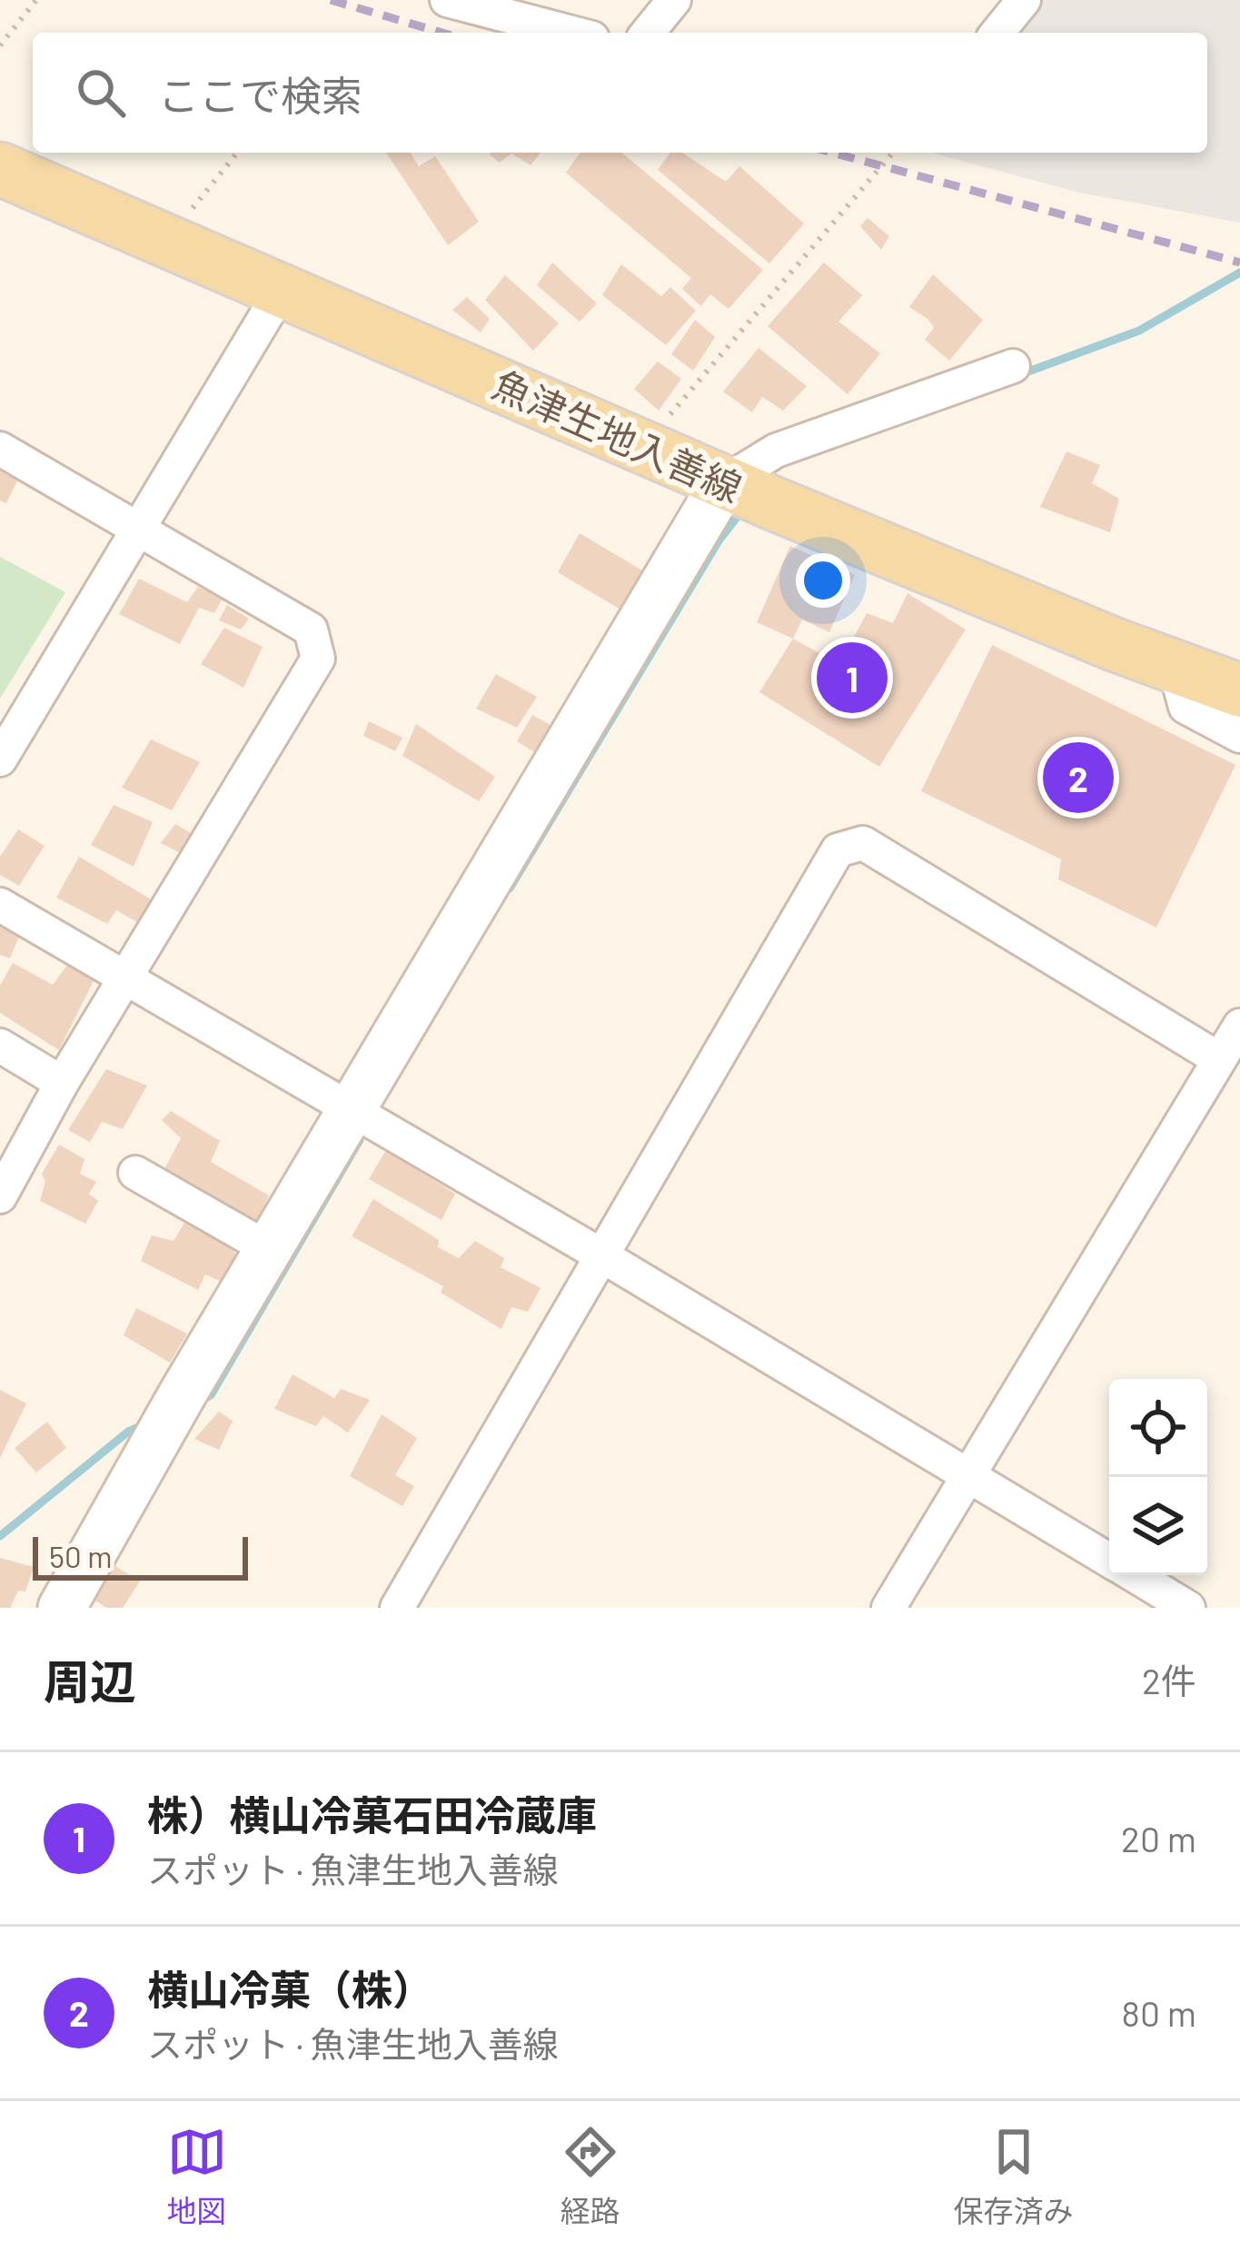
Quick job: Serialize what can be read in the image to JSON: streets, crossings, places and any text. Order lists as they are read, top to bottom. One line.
{"streets":{"main road":["魚津生地入善線"]},"scale_bar":"50 m","page":{"search":"ここで検索","pins":["1","2"],"scale":"50 m","heading":["周辺","2件"],"list":[{"mark":"1","name":"株）横山冷菓石田冷蔵庫","note":"スポット · 魚津生地入善線","value":"20 m"},{"mark":"2","name":"横山冷菓（株）","note":"スポット · 魚津生地入善線","value":"80 m"}],"nav":["地図","経路","保存済み"]}}
